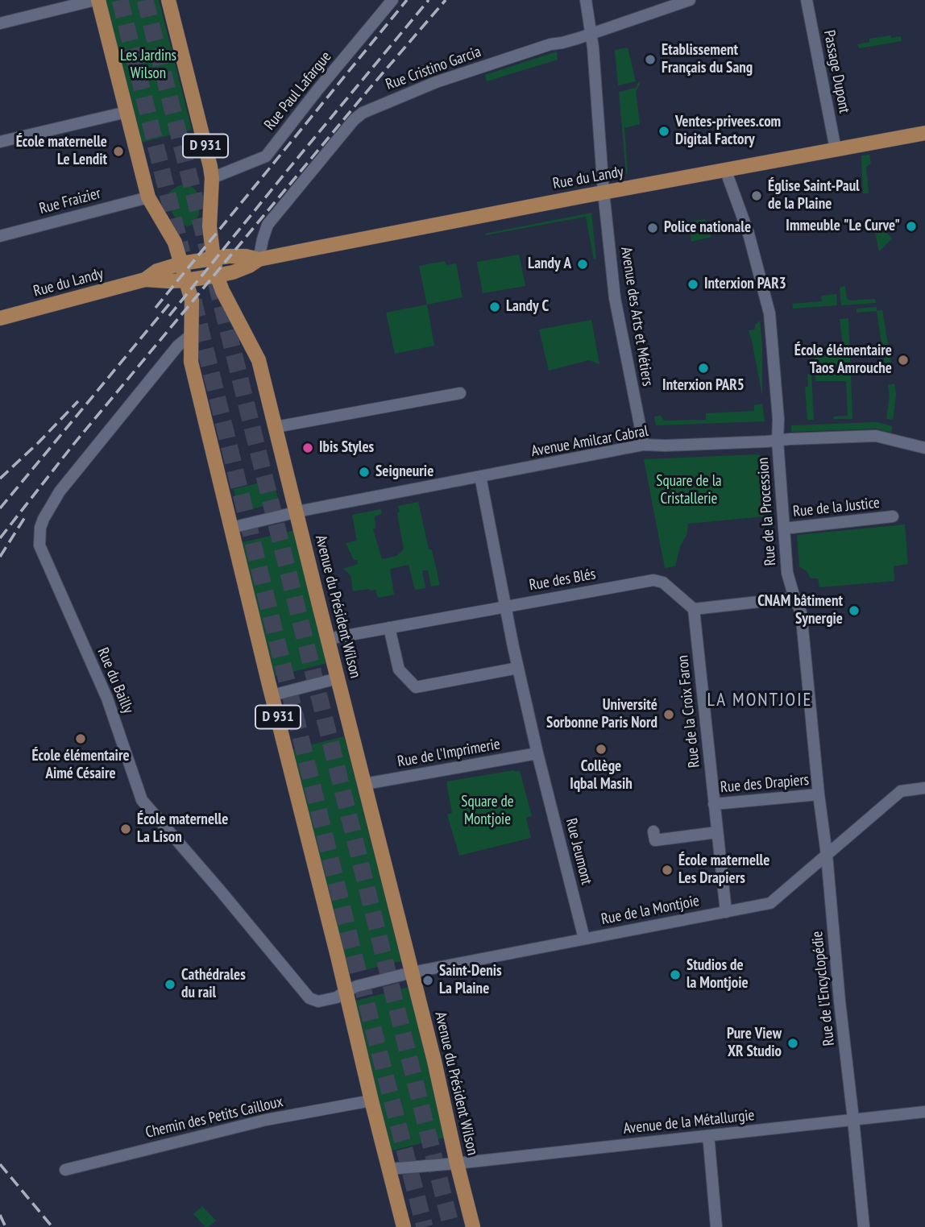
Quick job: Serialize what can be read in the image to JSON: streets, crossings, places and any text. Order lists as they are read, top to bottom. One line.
{"streets":{"main road":["D 931","Rue du Landy","Avenue du Président Wilson"],"street":["Rue Cristino Garcia","Passage Dupont","Rue Paul Lafargue","Rue Fraizier","Avenue des Arts et Métiers","Avenue Amilcar Cabral","Rue de la Justice","Rue de la Procession","Rue des Blés","Rue du Bailly","Rue de la Croix Faron","Rue de l'Imprimerie","Rue des Drapiers","Rue Jeumont","Rue de la Montjoie","Rue de l'Encyclopédie","Chemin des Petits Cailloux","Avenue de la Métallurgie"]},"crossings":[["Rue Cristino Garcia","Rue du Landy"],["Rue Cristino Garcia","Avenue des Arts et Métiers"],["Passage Dupont","Rue du Landy"],["Rue Paul Lafargue","Avenue du Président Wilson"],["D 931","Rue du Landy"],["D 931","Rue Fraizier"],["D 931","Avenue Amilcar Cabral"],["D 931","Rue du Bailly"],["D 931","Rue de la Montjoie"],["D 931","Chemin des Petits Cailloux"],["D 931","Avenue de la Métallurgie"],["Rue du Landy","Avenue des Arts et Métiers"],["Rue du Landy","Rue de la Procession"],["Rue du Landy","Avenue du Président Wilson"],["Avenue des Arts et Métiers","Avenue Amilcar Cabral"],["Avenue Amilcar Cabral","Rue de la Procession"],["Avenue Amilcar Cabral","Avenue du Président Wilson"],["Avenue Amilcar Cabral","Rue Jeumont"],["Rue de la Justice","Rue de la Procession"],["Rue de la Procession","Rue des Drapiers"],["Rue de la Procession","Rue de la Montjoie"],["Rue de la Procession","Rue de l'Encyclopédie"],["Rue des Blés","Avenue du Président Wilson"],["Rue des Blés","Rue de la Croix Faron"],["Rue des Blés","Rue Jeumont"],["Avenue du Président Wilson","Rue de l'Imprimerie"],["Avenue du Président Wilson","Rue de la Montjoie"],["Avenue du Président Wilson","Avenue de la Métallurgie"],["Rue du Bailly","Rue de la Montjoie"],["Rue de la Croix Faron","Rue des Drapiers"],["Rue de la Croix Faron","Rue de la Montjoie"],["Rue de l'Imprimerie","Rue Jeumont"],["Rue Jeumont","Rue de la Montjoie"],["Rue de la Montjoie","Rue de l'Encyclopédie"],["Rue de l'Encyclopédie","Avenue de la Métallurgie"]],"districts":["LA MONTJOIE"],"parks":["Les Jardins Wilson","Square de la Cristallerie","Square de Montjoie"],"places":["Etablissement Français du Sang","Ventes-privees.com Digital Factory","École maternelle Le Lendit","Église Saint-Paul de la Plaine","Immeuble \"Le Curve\"","Police nationale","Landy A","Interxion PAR3","Landy C","École élémentaire Taos Amrouche","Interxion PAR5","Ibis Styles","Seigneurie","CNAM bâtiment Synergie","Université Sorbonne Paris Nord","École élémentaire Aimé Césaire","Collège Iqbal Masih","École maternelle La Lison","École maternelle Les Drapiers","Studios de la Montjoie","Saint-Denis La Plaine","Cathédrales du rail","Pure View XR Studio"]}
